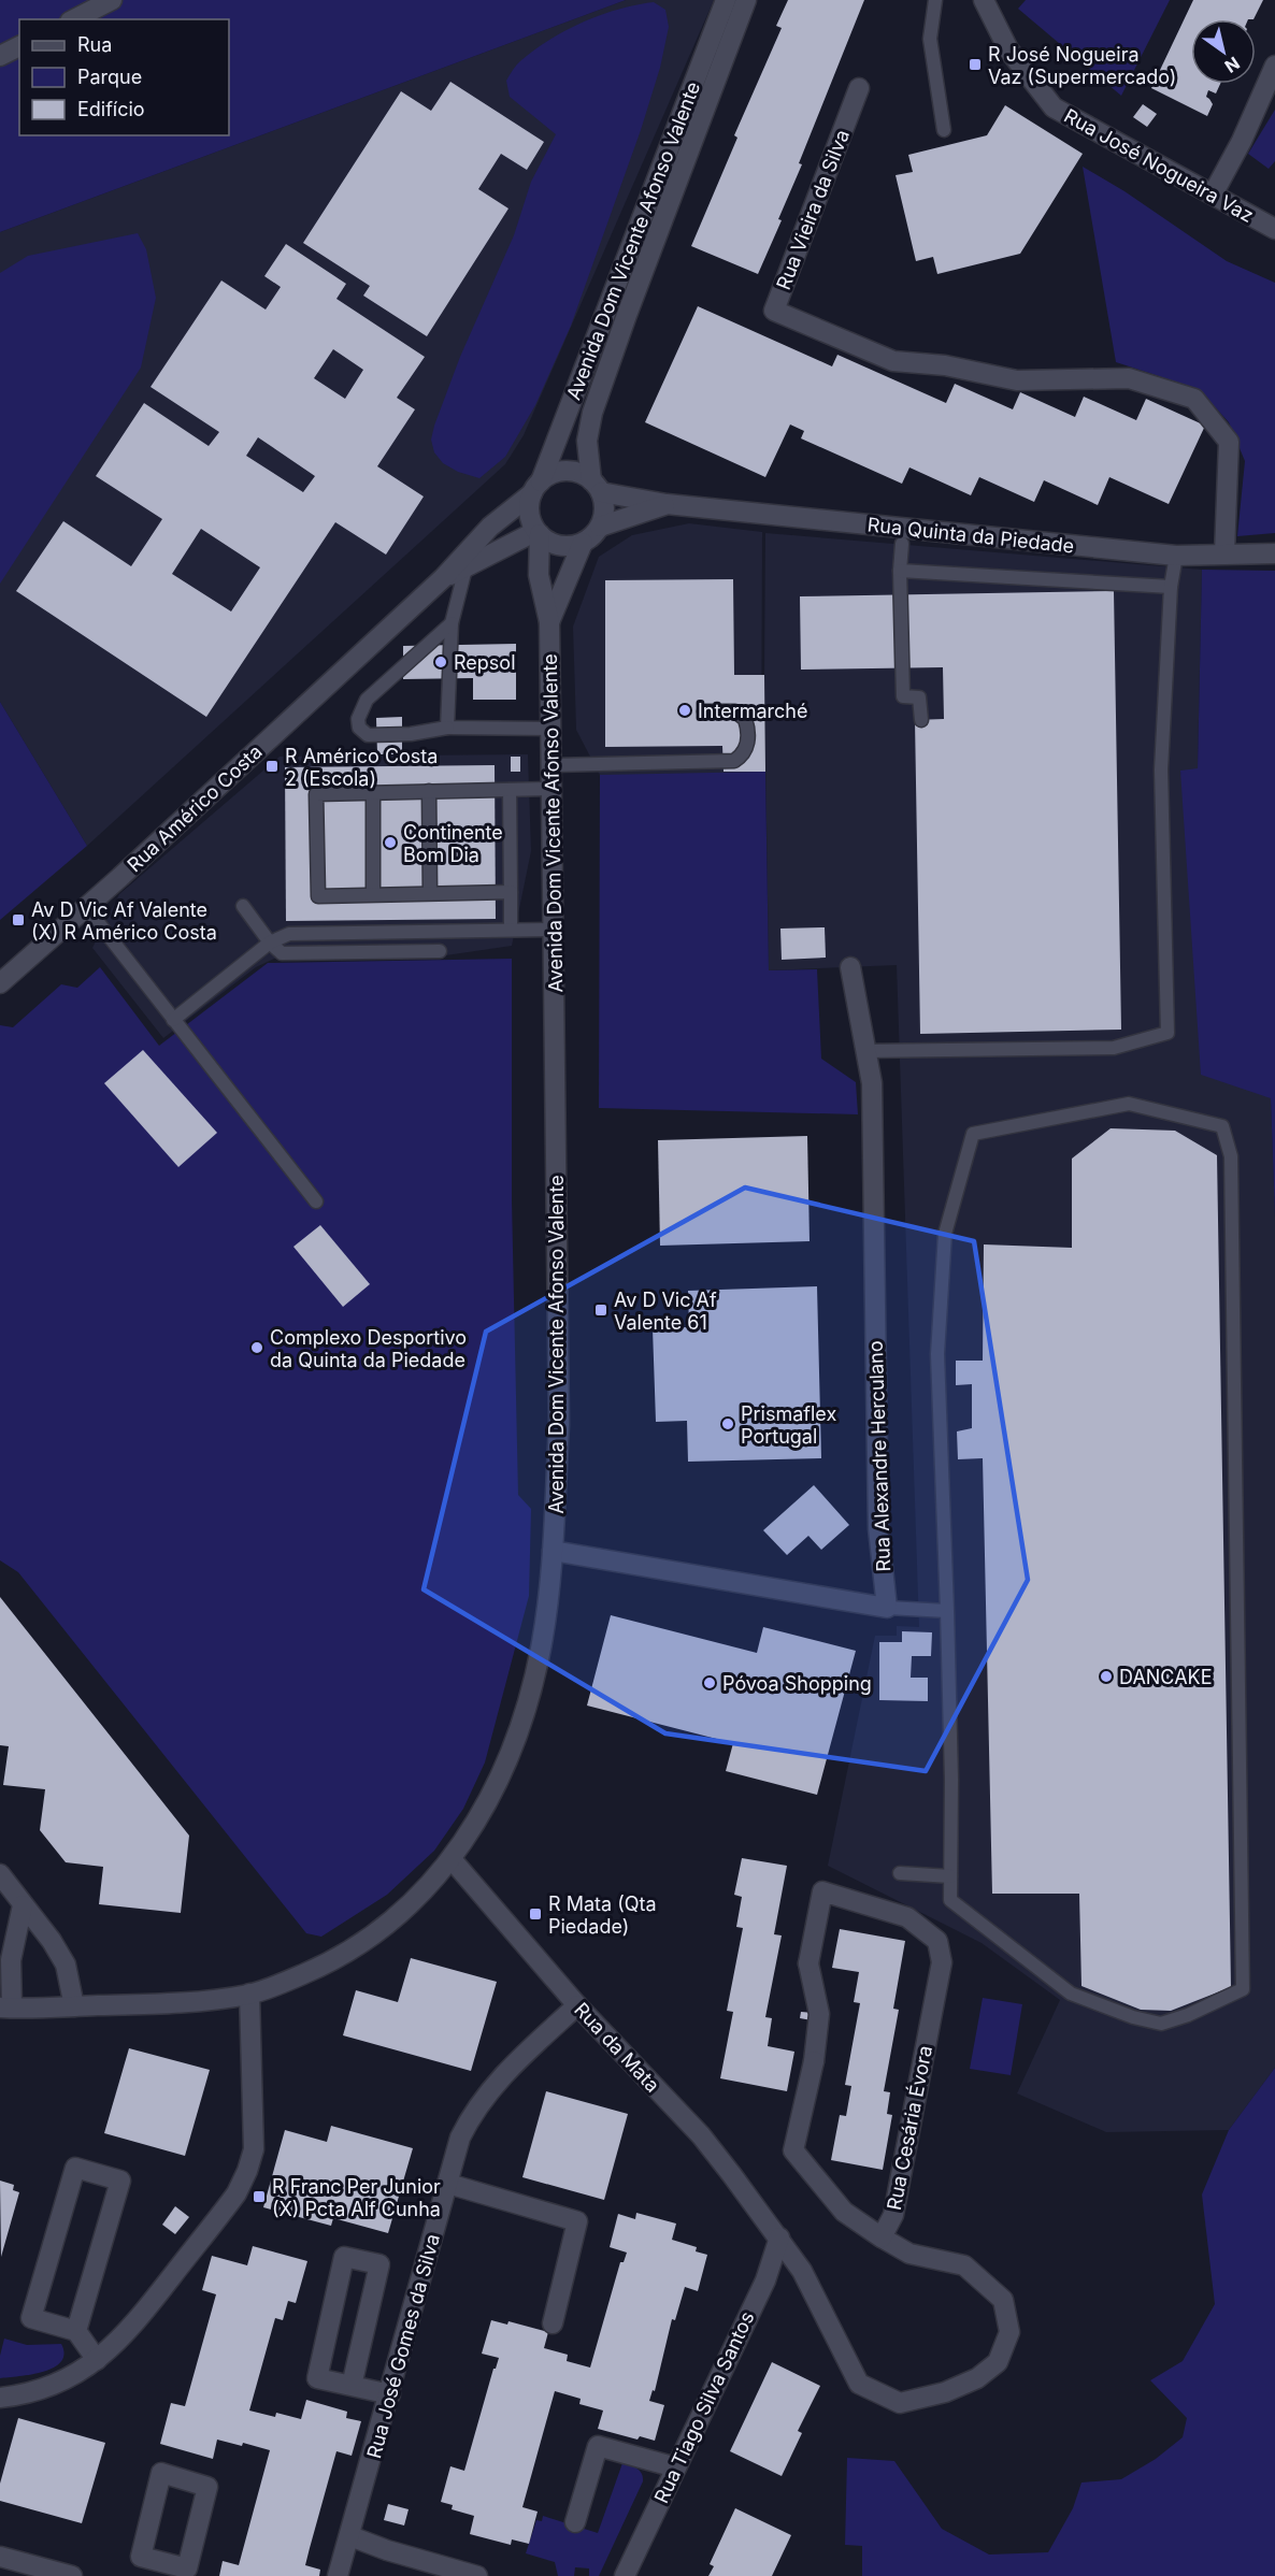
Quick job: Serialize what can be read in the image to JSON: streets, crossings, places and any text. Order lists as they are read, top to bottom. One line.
{"streets":{"street":["Rua José Nogueira Vaz","Rua Vieira da Silva","Avenida Dom Vicente Afonso Valente","Rua Quinta da Piedade","Rua Américo Costa","Rua Alexandre Herculano","Rua da Mata","Rua Cesária Évora","Rua José Gomes da Silva","Rua Tiago Silva Santos"]},"crossings":[["Rua Vieira da Silva","Rua Quinta da Piedade"],["Avenida Dom Vicente Afonso Valente","Rua Quinta da Piedade"],["Avenida Dom Vicente Afonso Valente","Rua da Mata"],["Rua da Mata","Rua Cesária Évora"],["Rua da Mata","Rua José Gomes da Silva"],["Rua da Mata","Rua Tiago Silva Santos"]],"places":{"transit":["R José Nogueira Vaz (Supermercado)","R Américo Costa 2 (Escola)","Av D Vic Af Valente (X) R Américo Costa","Av D Vic Af Valente 61","R Mata (Qta Piedade)","R Franc Per Junior (X) Pcta Alf Cunha"],"other":["Repsol","Intermarché","Continente Bom Dia","Complexo Desportivo da Quinta da Piedade","Prismaflex Portugal","DANCAKE","Póvoa Shopping"]},"legend":["Rua","Parque","Edifício"],"north":"bottom right"}
